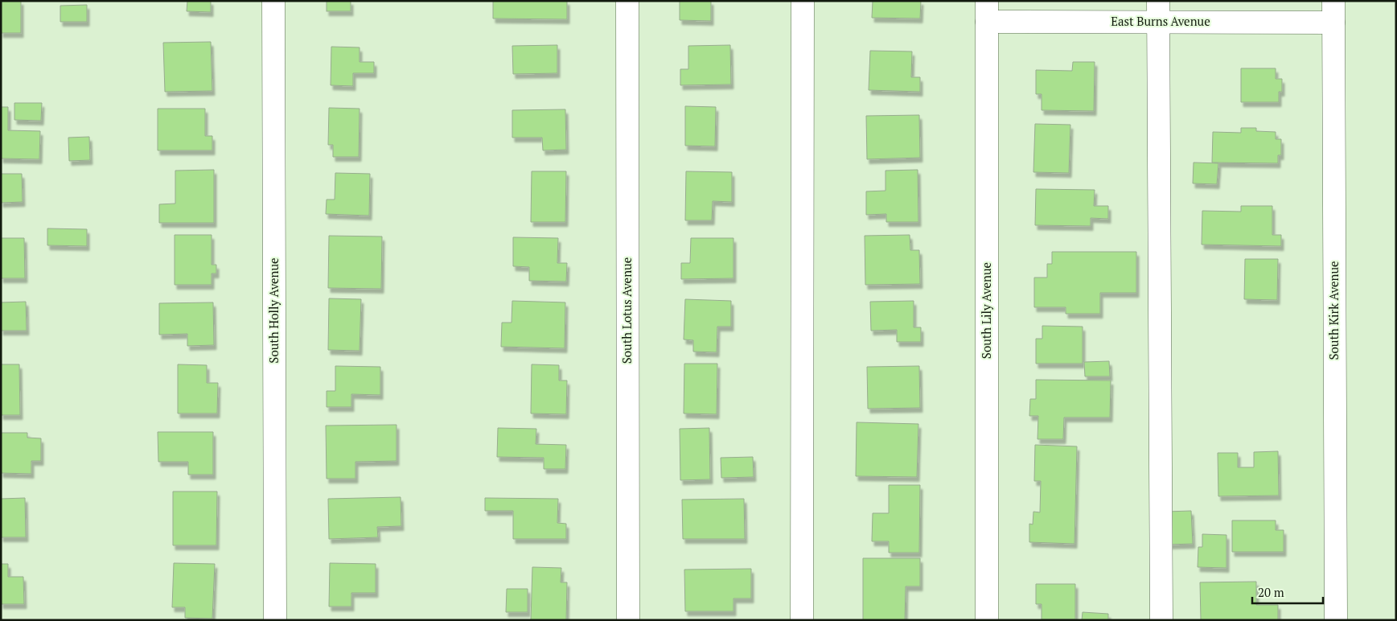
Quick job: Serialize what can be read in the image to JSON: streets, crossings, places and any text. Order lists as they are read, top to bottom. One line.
{"streets":{"street":["East Burns Avenue","South Holly Avenue","South Lotus Avenue","South Lily Avenue","South Kirk Avenue"]},"crossings":[["East Burns Avenue","South Lily Avenue"],["East Burns Avenue","South Kirk Avenue"]],"scale_bar":"20 m"}
